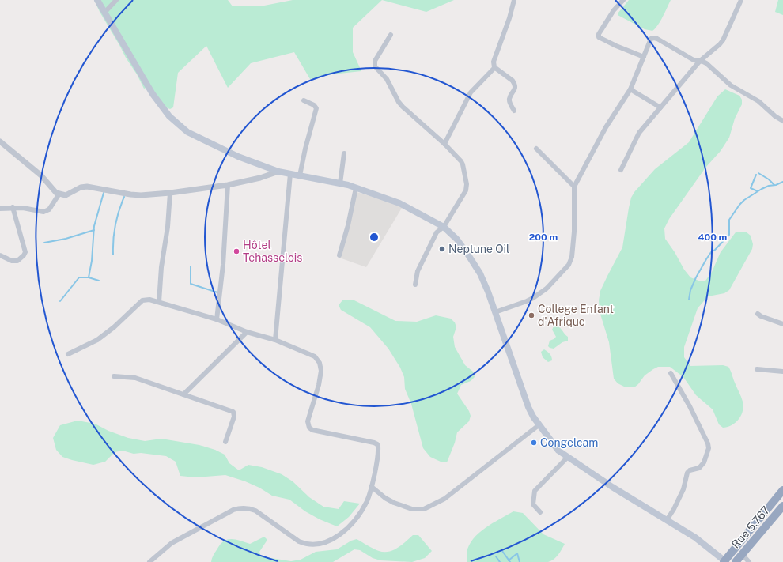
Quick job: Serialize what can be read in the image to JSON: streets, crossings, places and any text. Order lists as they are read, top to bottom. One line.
{"streets":{"highway":["Rue 5.767"]},"places":["Neptune Oil","Hôtel Tehasselois","College Enfant d'Afrique","Congelcam"],"rings":["200 m","400 m"]}
